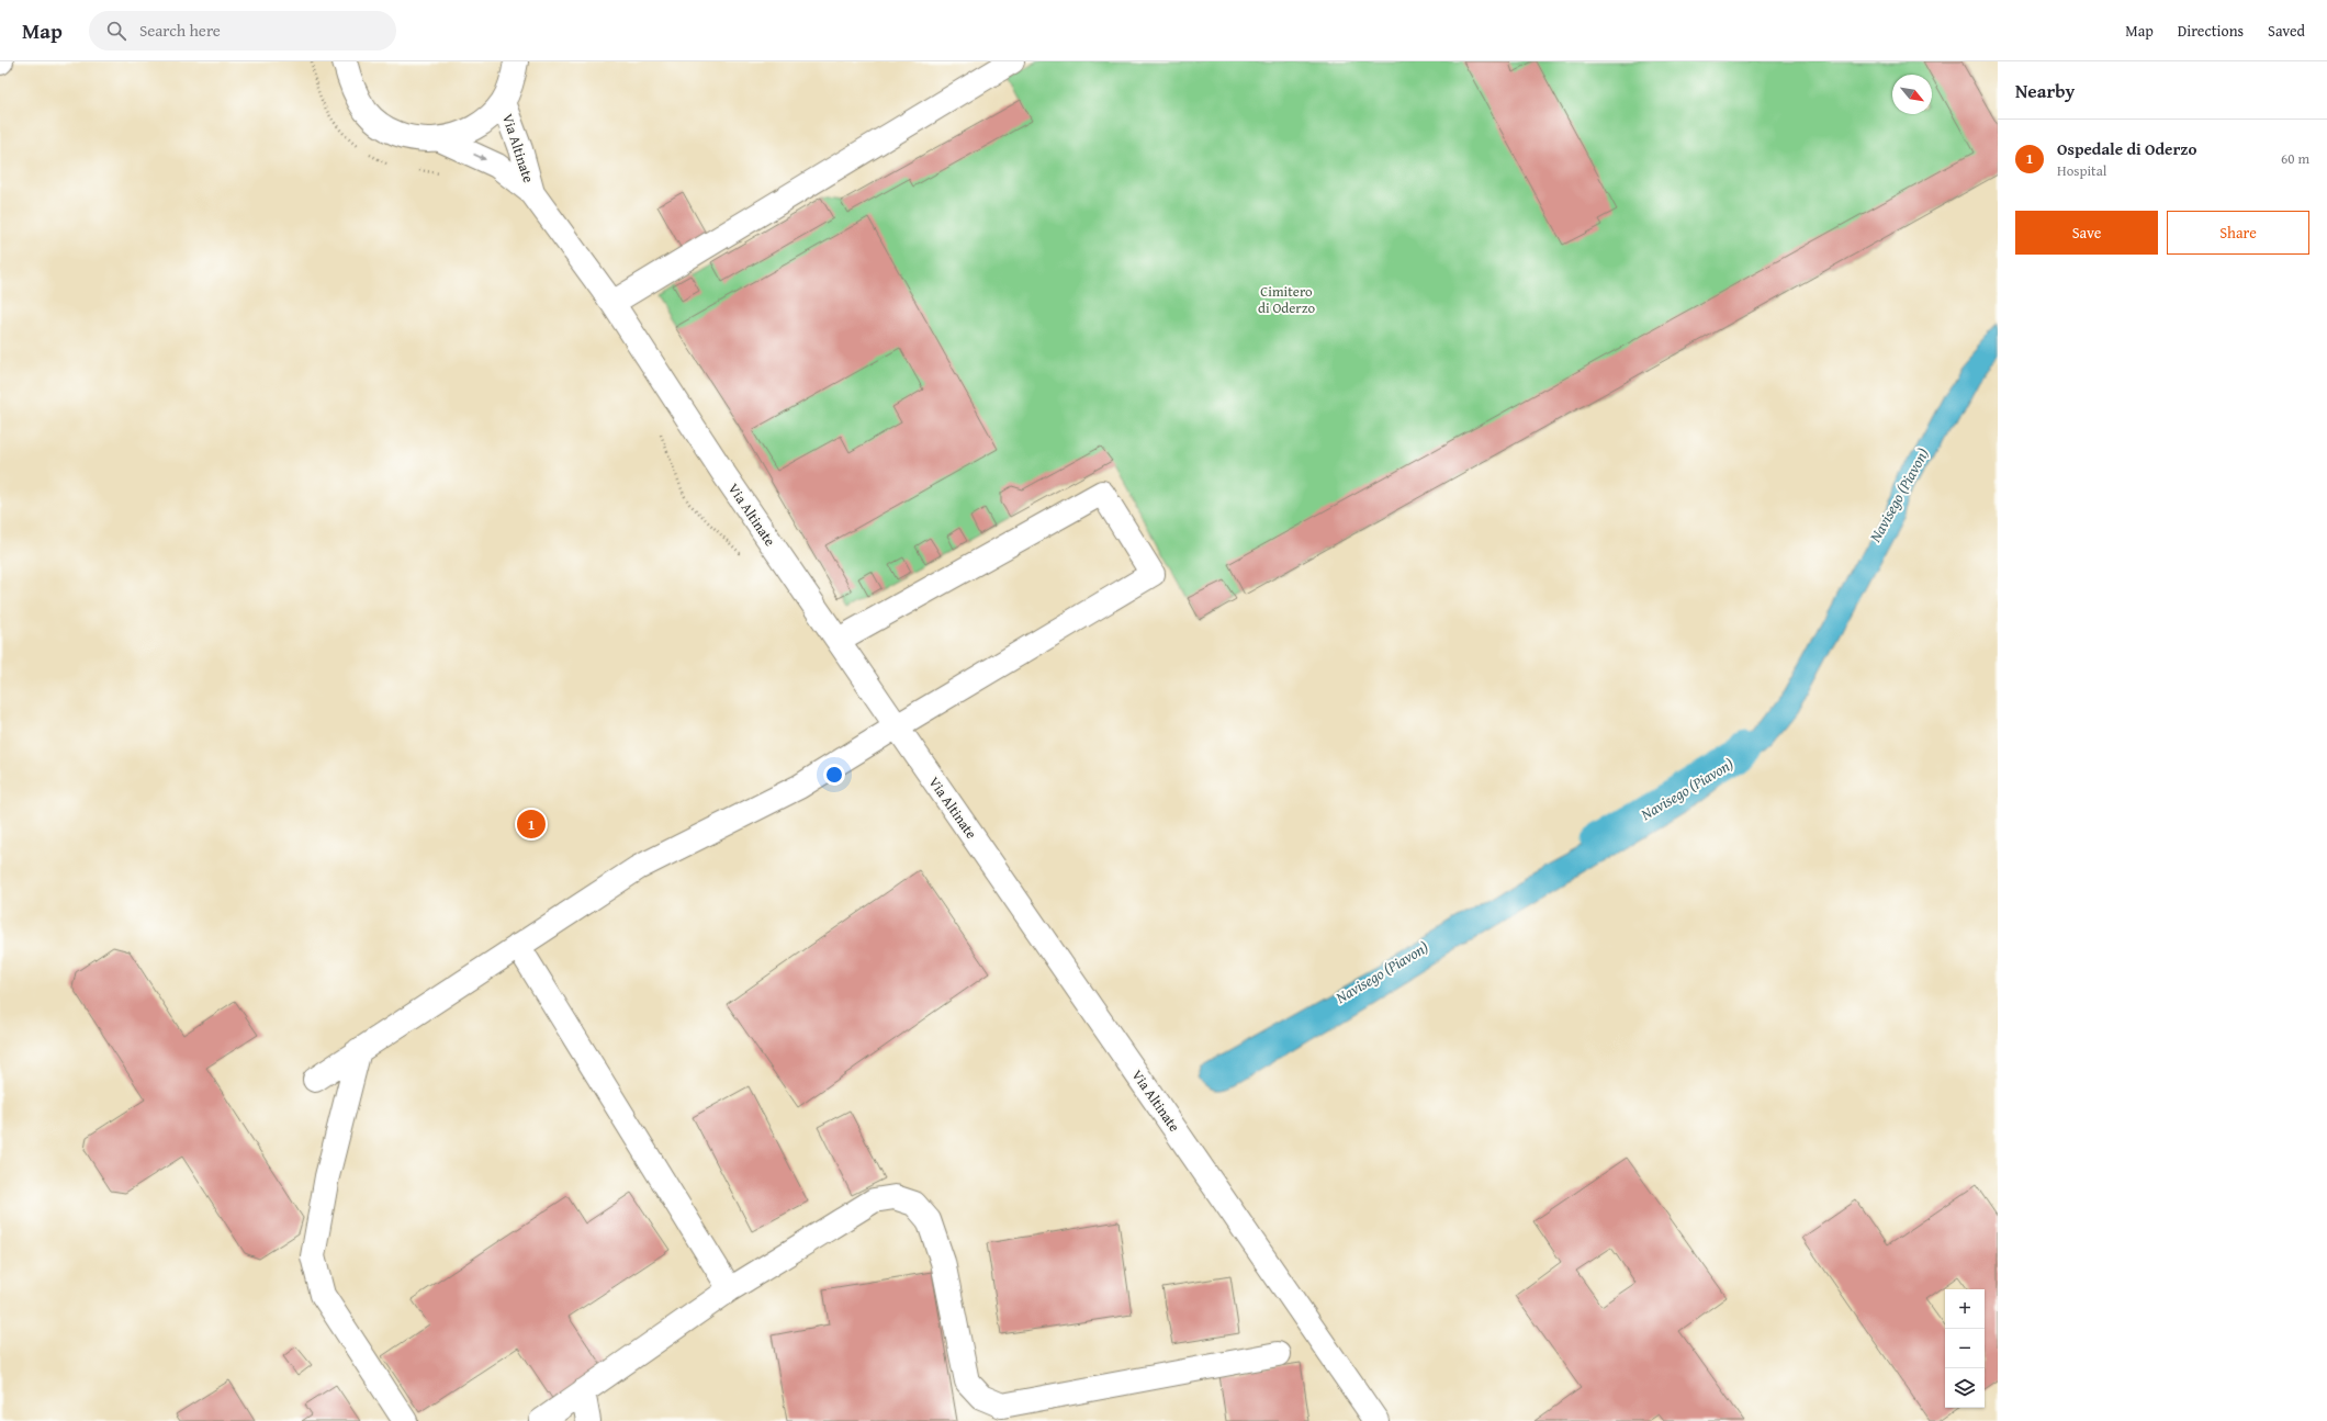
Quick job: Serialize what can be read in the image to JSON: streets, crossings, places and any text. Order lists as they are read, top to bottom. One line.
{"streets":{"street":["Via Altinate"]},"water":["Navisego (Piavon)"],"parks":["Cimitero di Oderzo"],"north":"bottom right","page":{"header":"Map","search":"Search here","nav":["Map","Directions","Saved"],"heading":"Nearby","list":[{"mark":"1","name":"Ospedale di Oderzo","note":"Hospital","value":"60 m"}],"buttons":["Save","Share"],"pins":"1","map_buttons":["+","−"]}}
